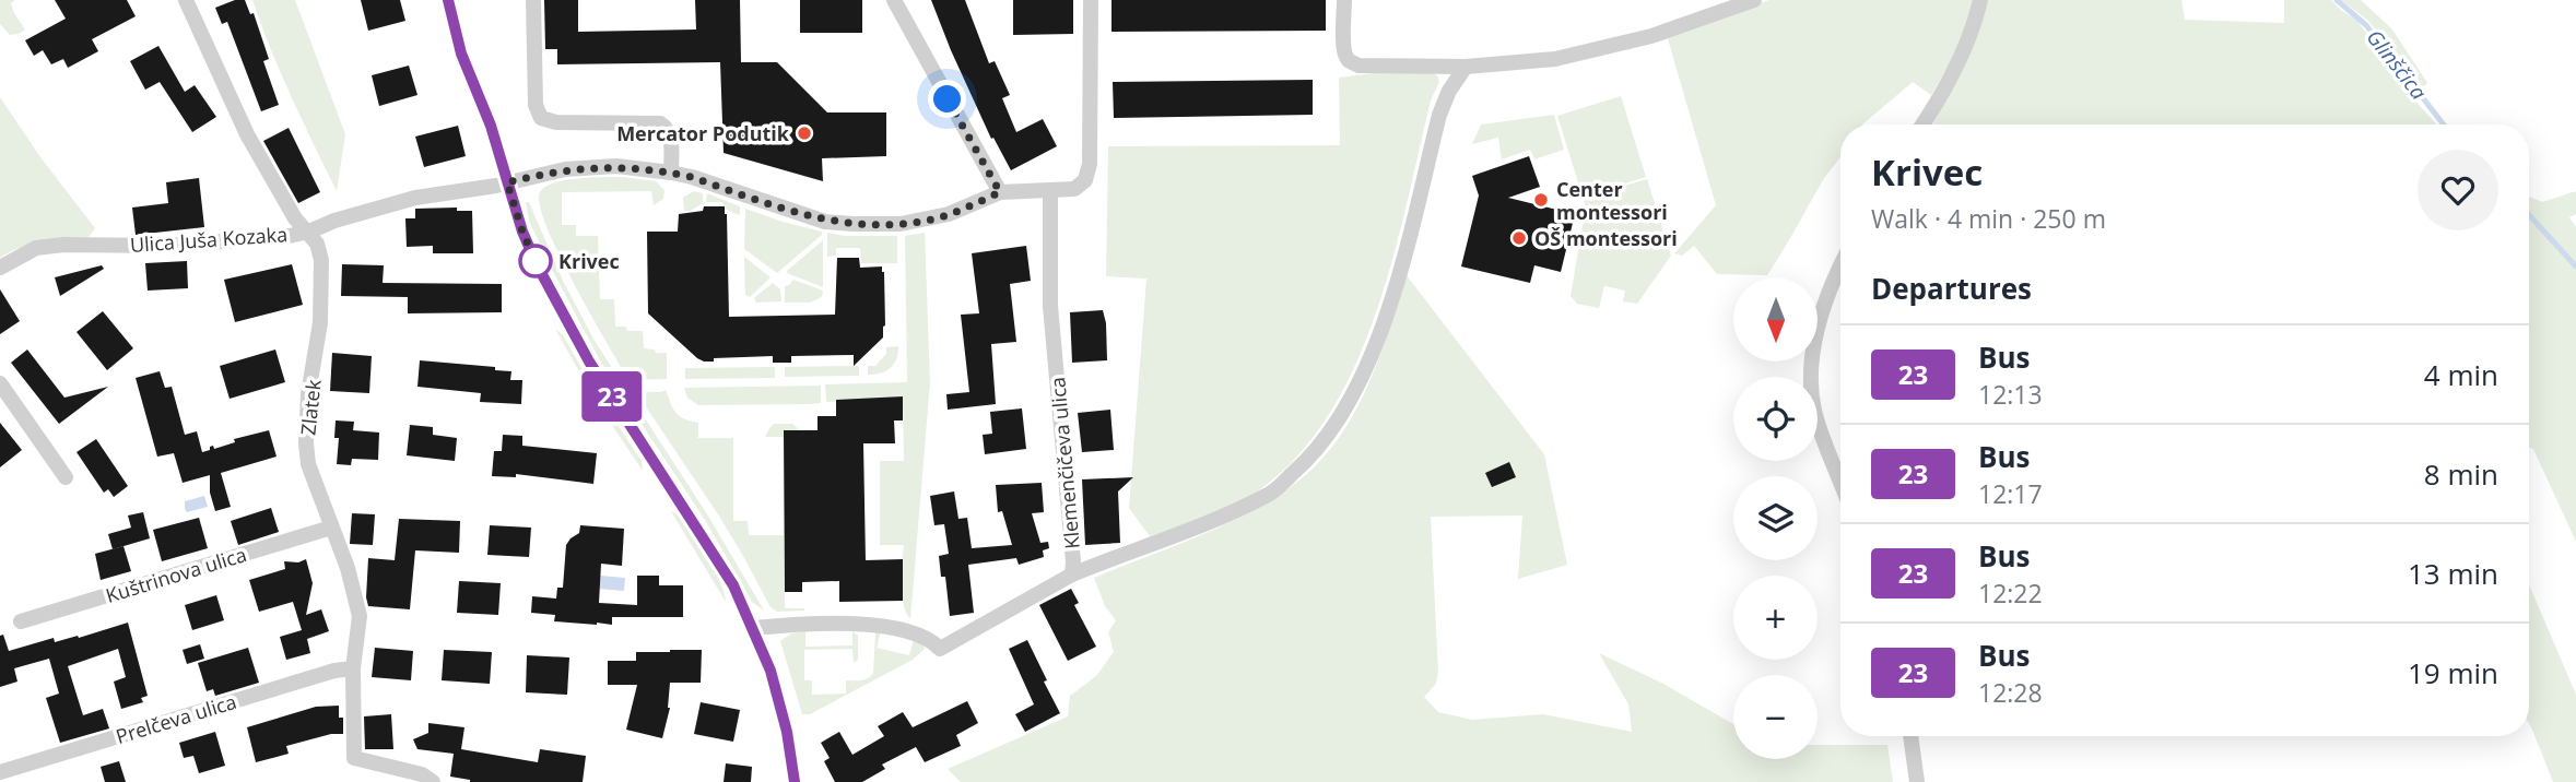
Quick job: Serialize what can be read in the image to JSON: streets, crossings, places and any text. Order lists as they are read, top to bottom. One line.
{"streets":{"street":["Ulica Juša Kozaka","Zlatek","Klemenčičeva ulica","Kuštrinova ulica","Prelčeva ulica"]},"crossings":[["Ulica Juša Kozaka","Zlatek"],["Zlatek","Kuštrinova ulica"],["Zlatek","Prelčeva ulica"]],"water":["Glinščica"],"places":["Mercator Podutik","Center montessori","OŠ montessori","Krivec"],"lines":["bus line 23"],"north":"bottom","page":{"on_map":"23","heading":[["Krivec","Walk · 4 min · 250 m"],"Departures"],"map_buttons":["+","−"],"list":[{"mark":"23","name":"Bus","note":"12:13","value":"4 min"},{"mark":"23","name":"Bus","note":"12:17","value":"8 min"},{"mark":"23","name":"Bus","note":"12:22","value":"13 min"},{"mark":"23","name":"Bus","note":"12:28","value":"19 min"}]}}
